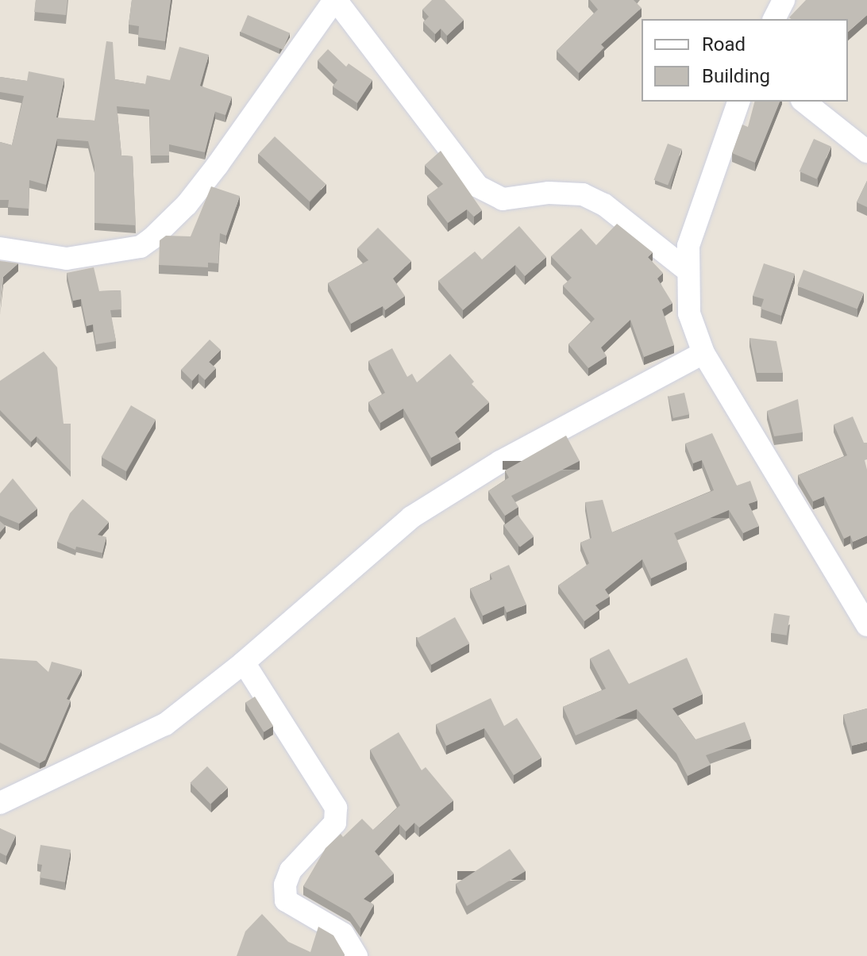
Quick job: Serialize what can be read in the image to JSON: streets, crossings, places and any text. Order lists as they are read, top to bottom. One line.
{"legend":["Road","Building"]}
